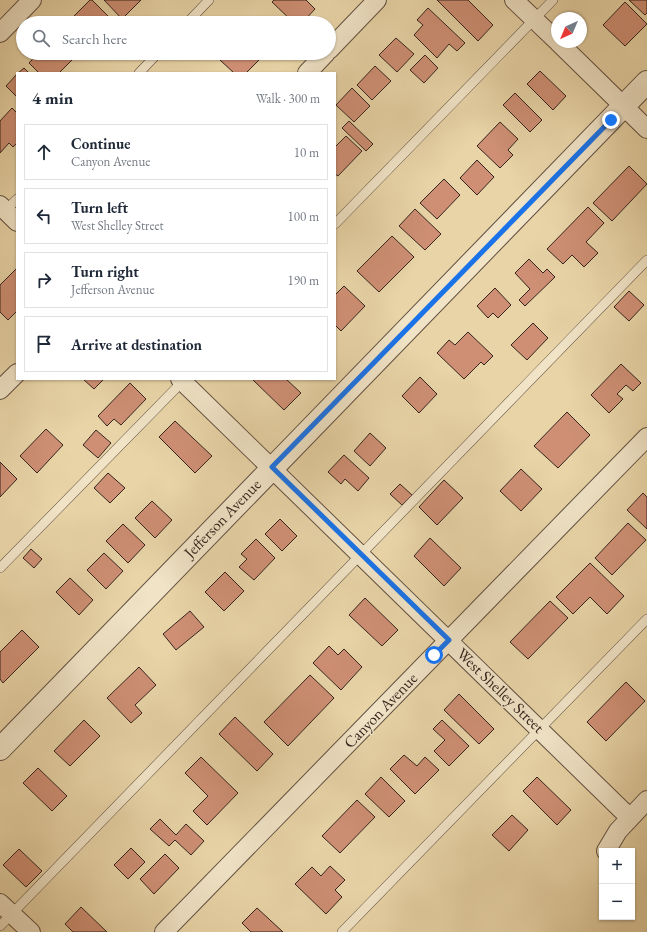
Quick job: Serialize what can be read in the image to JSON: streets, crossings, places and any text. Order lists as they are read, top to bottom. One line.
{"streets":{"street":["Jefferson Avenue","West Shelley Street","Canyon Avenue"]},"crossings":[["Jefferson Avenue","West Shelley Street"],["West Shelley Street","Canyon Avenue"]],"north":"bottom left","page":{"search":"Search here","heading":["4 min","Walk · 300 m"],"list":[["Continue","Canyon Avenue","10 m"],["Turn left","West Shelley Street","100 m"],["Turn right","Jefferson Avenue","190 m"],"Arrive at destination"],"map_buttons":["+","−"]}}
